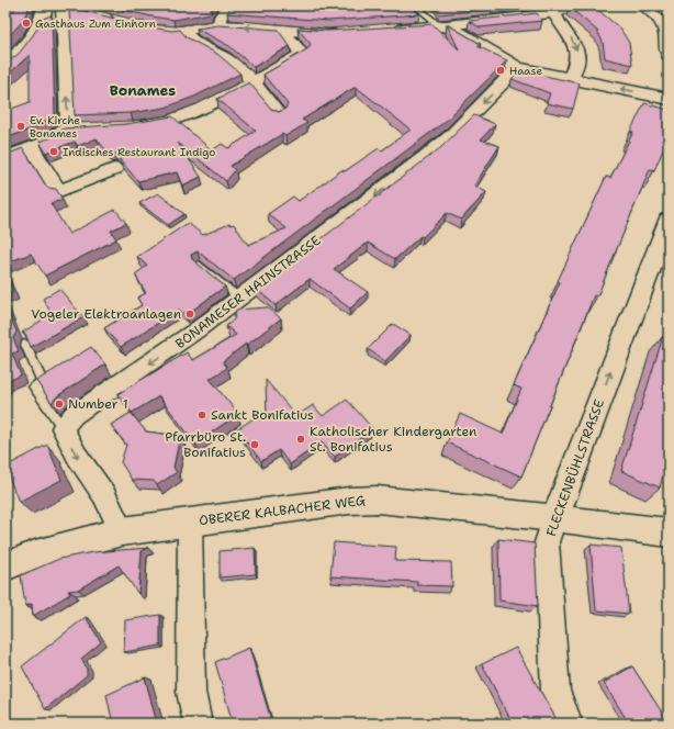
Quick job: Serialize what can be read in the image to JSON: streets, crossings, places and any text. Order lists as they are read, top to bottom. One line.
{"streets":{"street":["BONAMESER HAINSTRASSE","FLECKENBÜHLSTRASSE","OBERER KALBACHER WEG"]},"crossings":[["FLECKENBÜHLSTRASSE","OBERER KALBACHER WEG"]],"one_way":["BONAMESER HAINSTRASSE","FLECKENBÜHLSTRASSE"],"districts":["Bonames"],"places":["Gasthaus Zum Einhorn","Haase","Ev. Kirche Bonames","Indisches Restaurant Indigo","Vogeler Elektroanlagen","Number 1","Sankt Bonifatius","Katholischer Kindergarten St. Bonifatius","Pfarrbüro St. Bonifatius"]}
